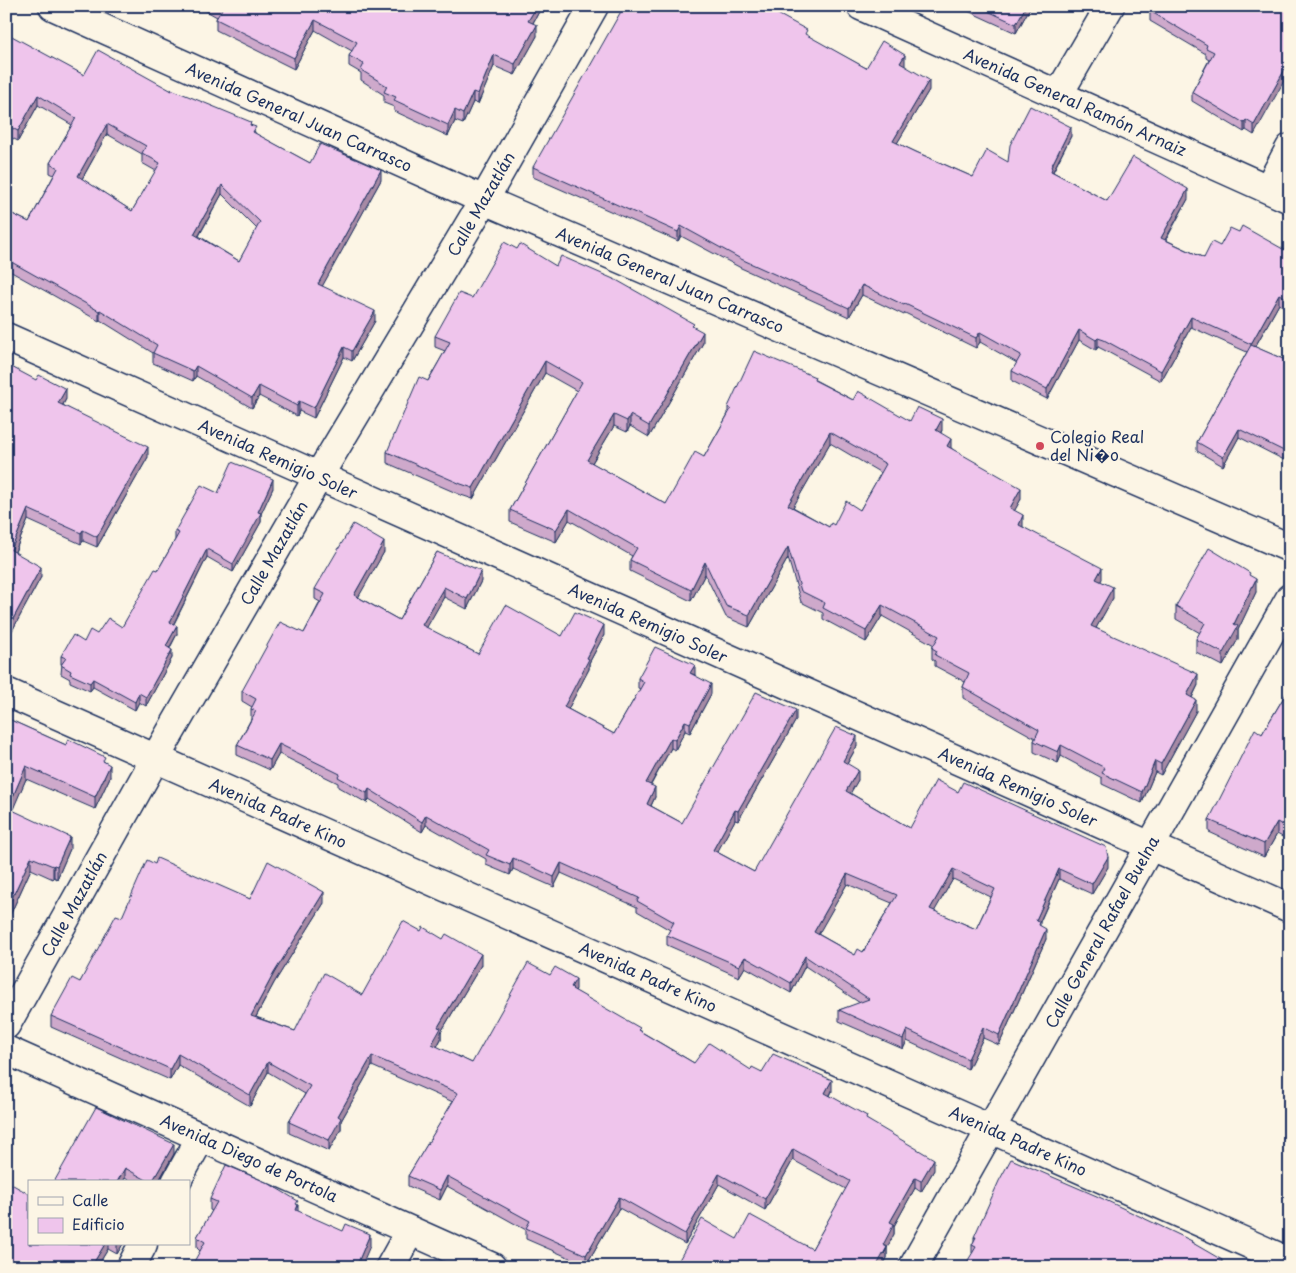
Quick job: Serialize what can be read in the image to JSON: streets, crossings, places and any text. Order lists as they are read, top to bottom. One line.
{"streets":{"street":["Avenida General Ramón Arnaiz","Avenida General Juan Carrasco","Calle Mazatlán","Avenida Remigio Soler","Avenida Padre Kino","Calle General Rafael Buelna","Avenida Diego de Portola"]},"crossings":[["Avenida General Juan Carrasco","Calle Mazatlán"],["Calle Mazatlán","Avenida Remigio Soler"],["Calle Mazatlán","Avenida Padre Kino"],["Avenida Remigio Soler","Calle General Rafael Buelna"],["Avenida Padre Kino","Calle General Rafael Buelna"]],"places":["Colegio Real del Ni�o"],"legend":["Calle","Edificio"]}
